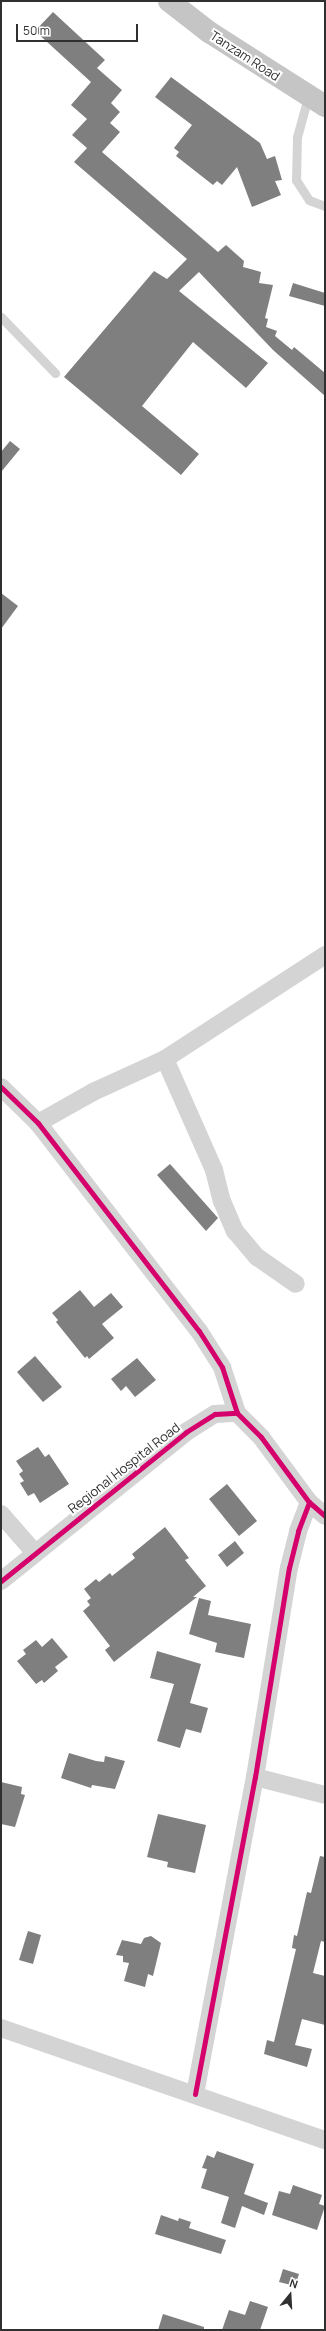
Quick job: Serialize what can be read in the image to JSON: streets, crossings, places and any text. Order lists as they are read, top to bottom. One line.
{"streets":{"highway":["Tanzam Road"],"street":["Regional Hospital Road"]},"scale_bar":"50 m","north":"top"}
